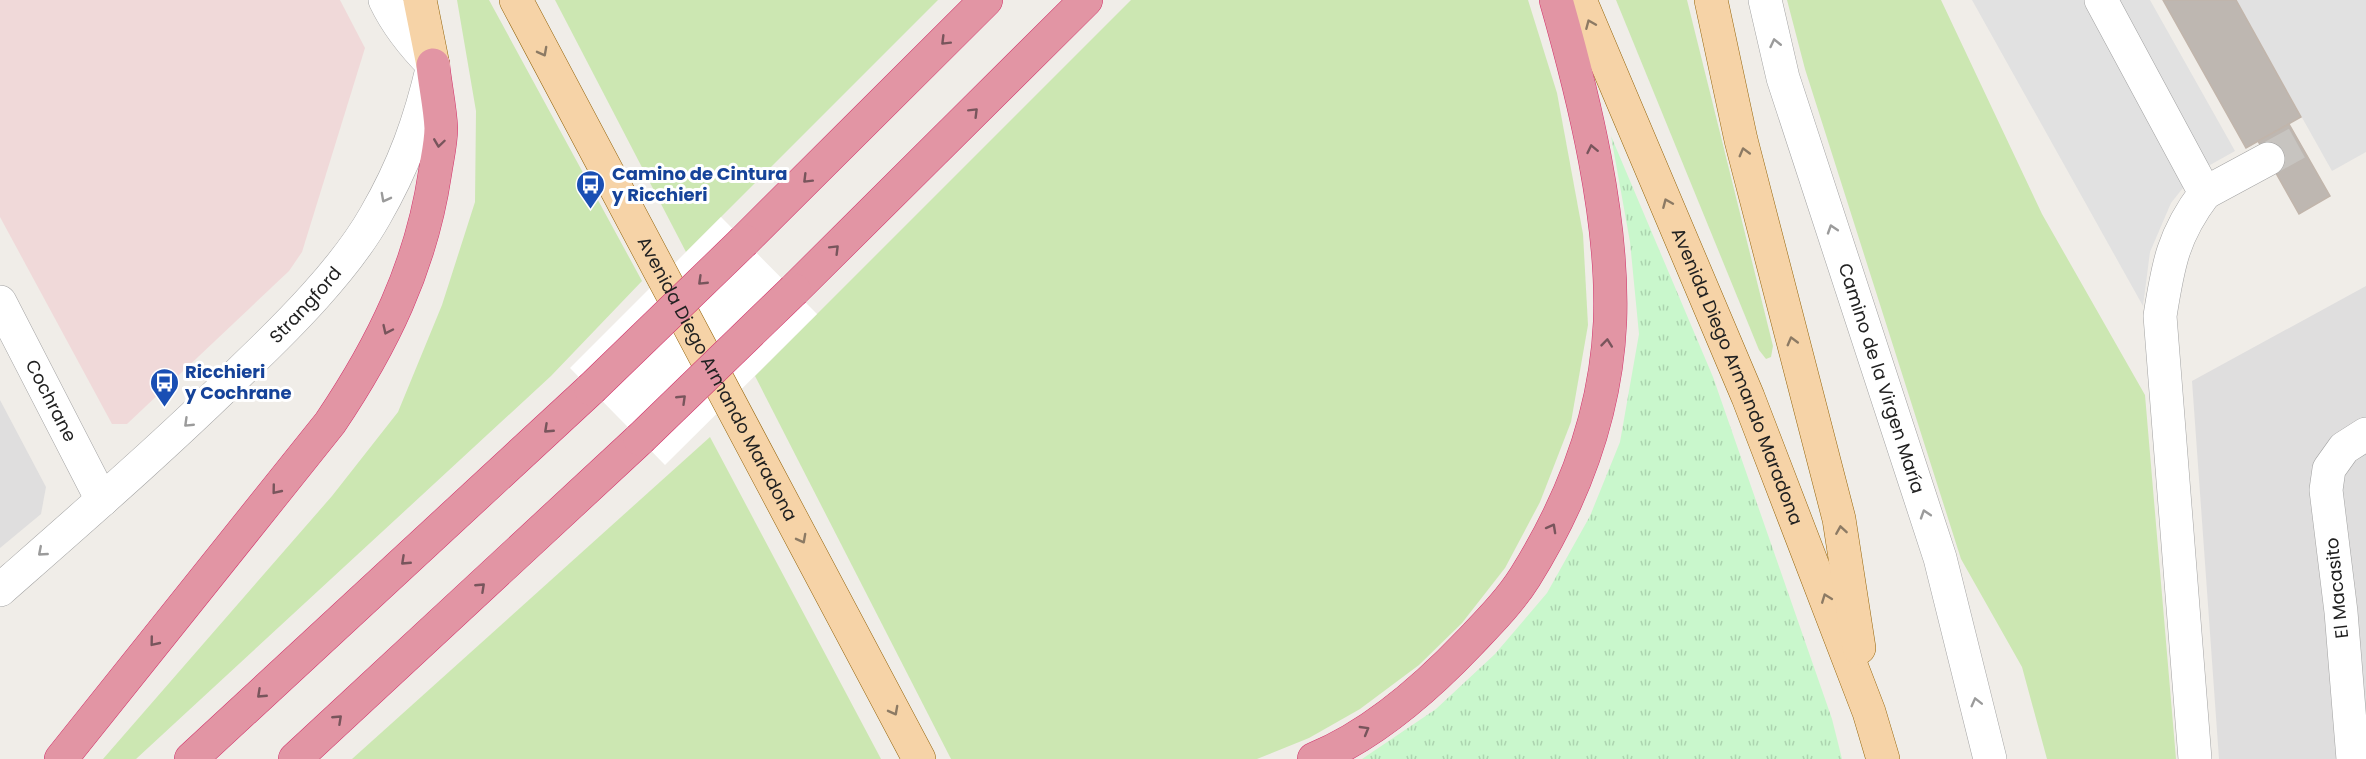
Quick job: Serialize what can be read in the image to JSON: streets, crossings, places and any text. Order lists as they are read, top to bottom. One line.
{"streets":{"main road":["Avenida Diego Armando Maradona"],"street":["Strangford","Camino de la Virgen María","Cochrane","El Macasito"]},"crossings":[["Strangford","Cochrane"]],"one_way":["Strangford"],"places":{"bus stop":["Camino de Cintura y Ricchieri","Ricchieri y Cochrane"]}}
